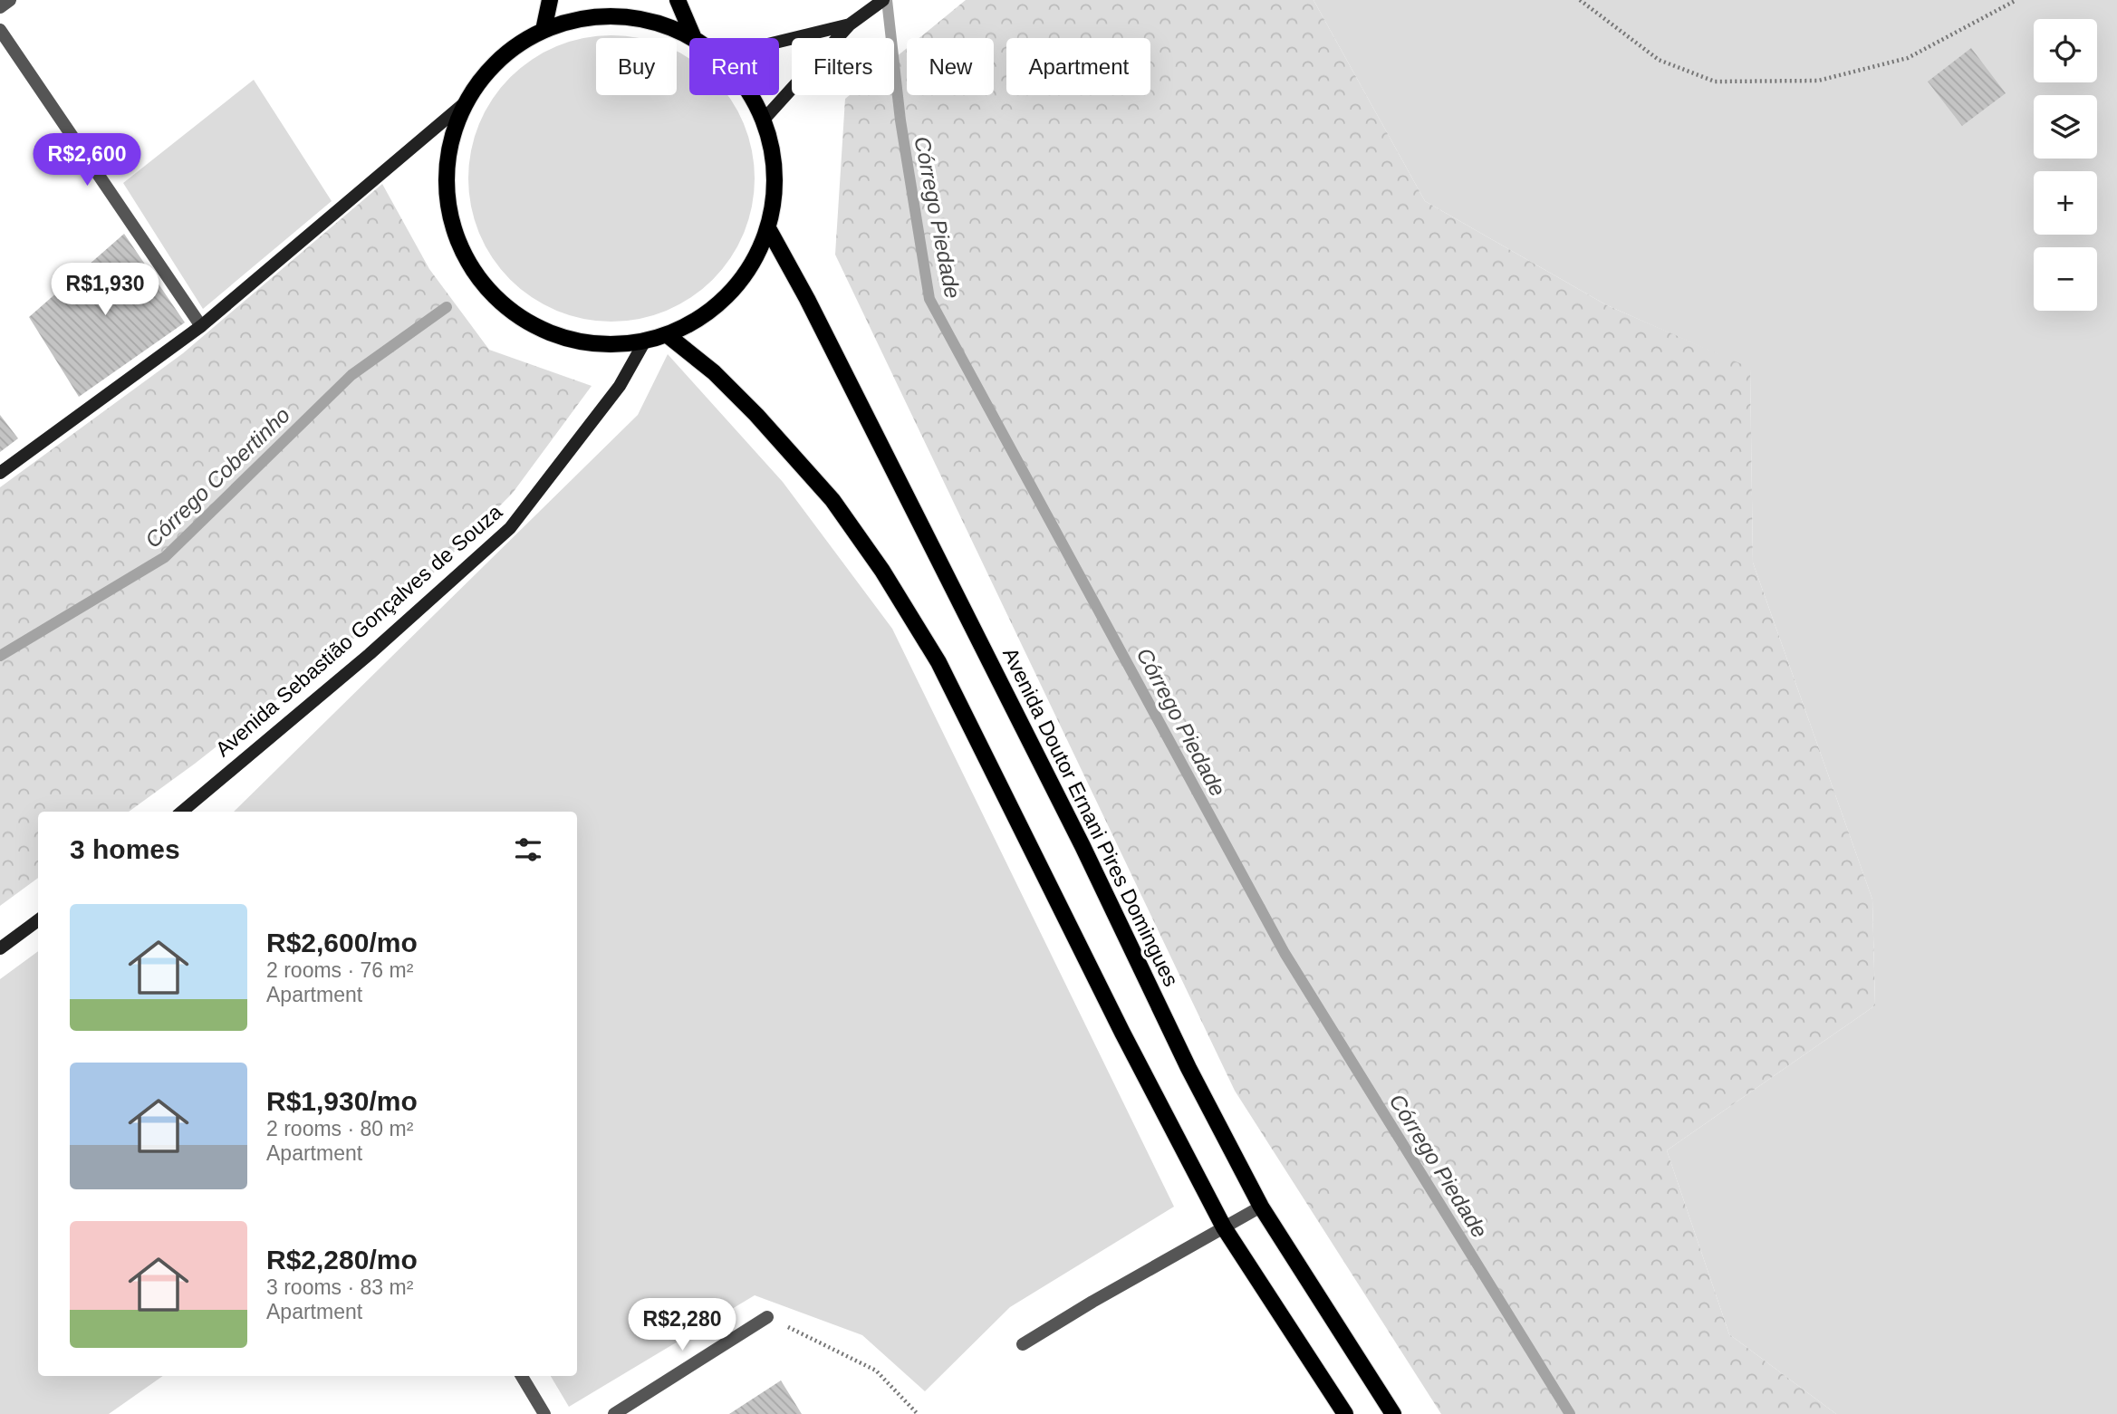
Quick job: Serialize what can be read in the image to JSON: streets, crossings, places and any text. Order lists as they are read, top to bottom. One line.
{"streets":{"main road":["Avenida Sebastião Gonçalves de Souza","Avenida Doutor Ernani Pires Domingues"]},"water":["Córrego Piedade","Córrego Cobertinho"],"page":{"map_buttons":["+","−"],"chip":["Buy","Rent","Filters","New","Apartment"],"price":["R$2,600","R$1,930","R$2,280"],"heading":"3 homes","list":[{"name":"R$2,600/mo","note":"2 rooms · 76 m² · Apartment"},{"name":"R$1,930/mo","note":"2 rooms · 80 m² · Apartment"},{"name":"R$2,280/mo","note":"3 rooms · 83 m² · Apartment"}]}}
